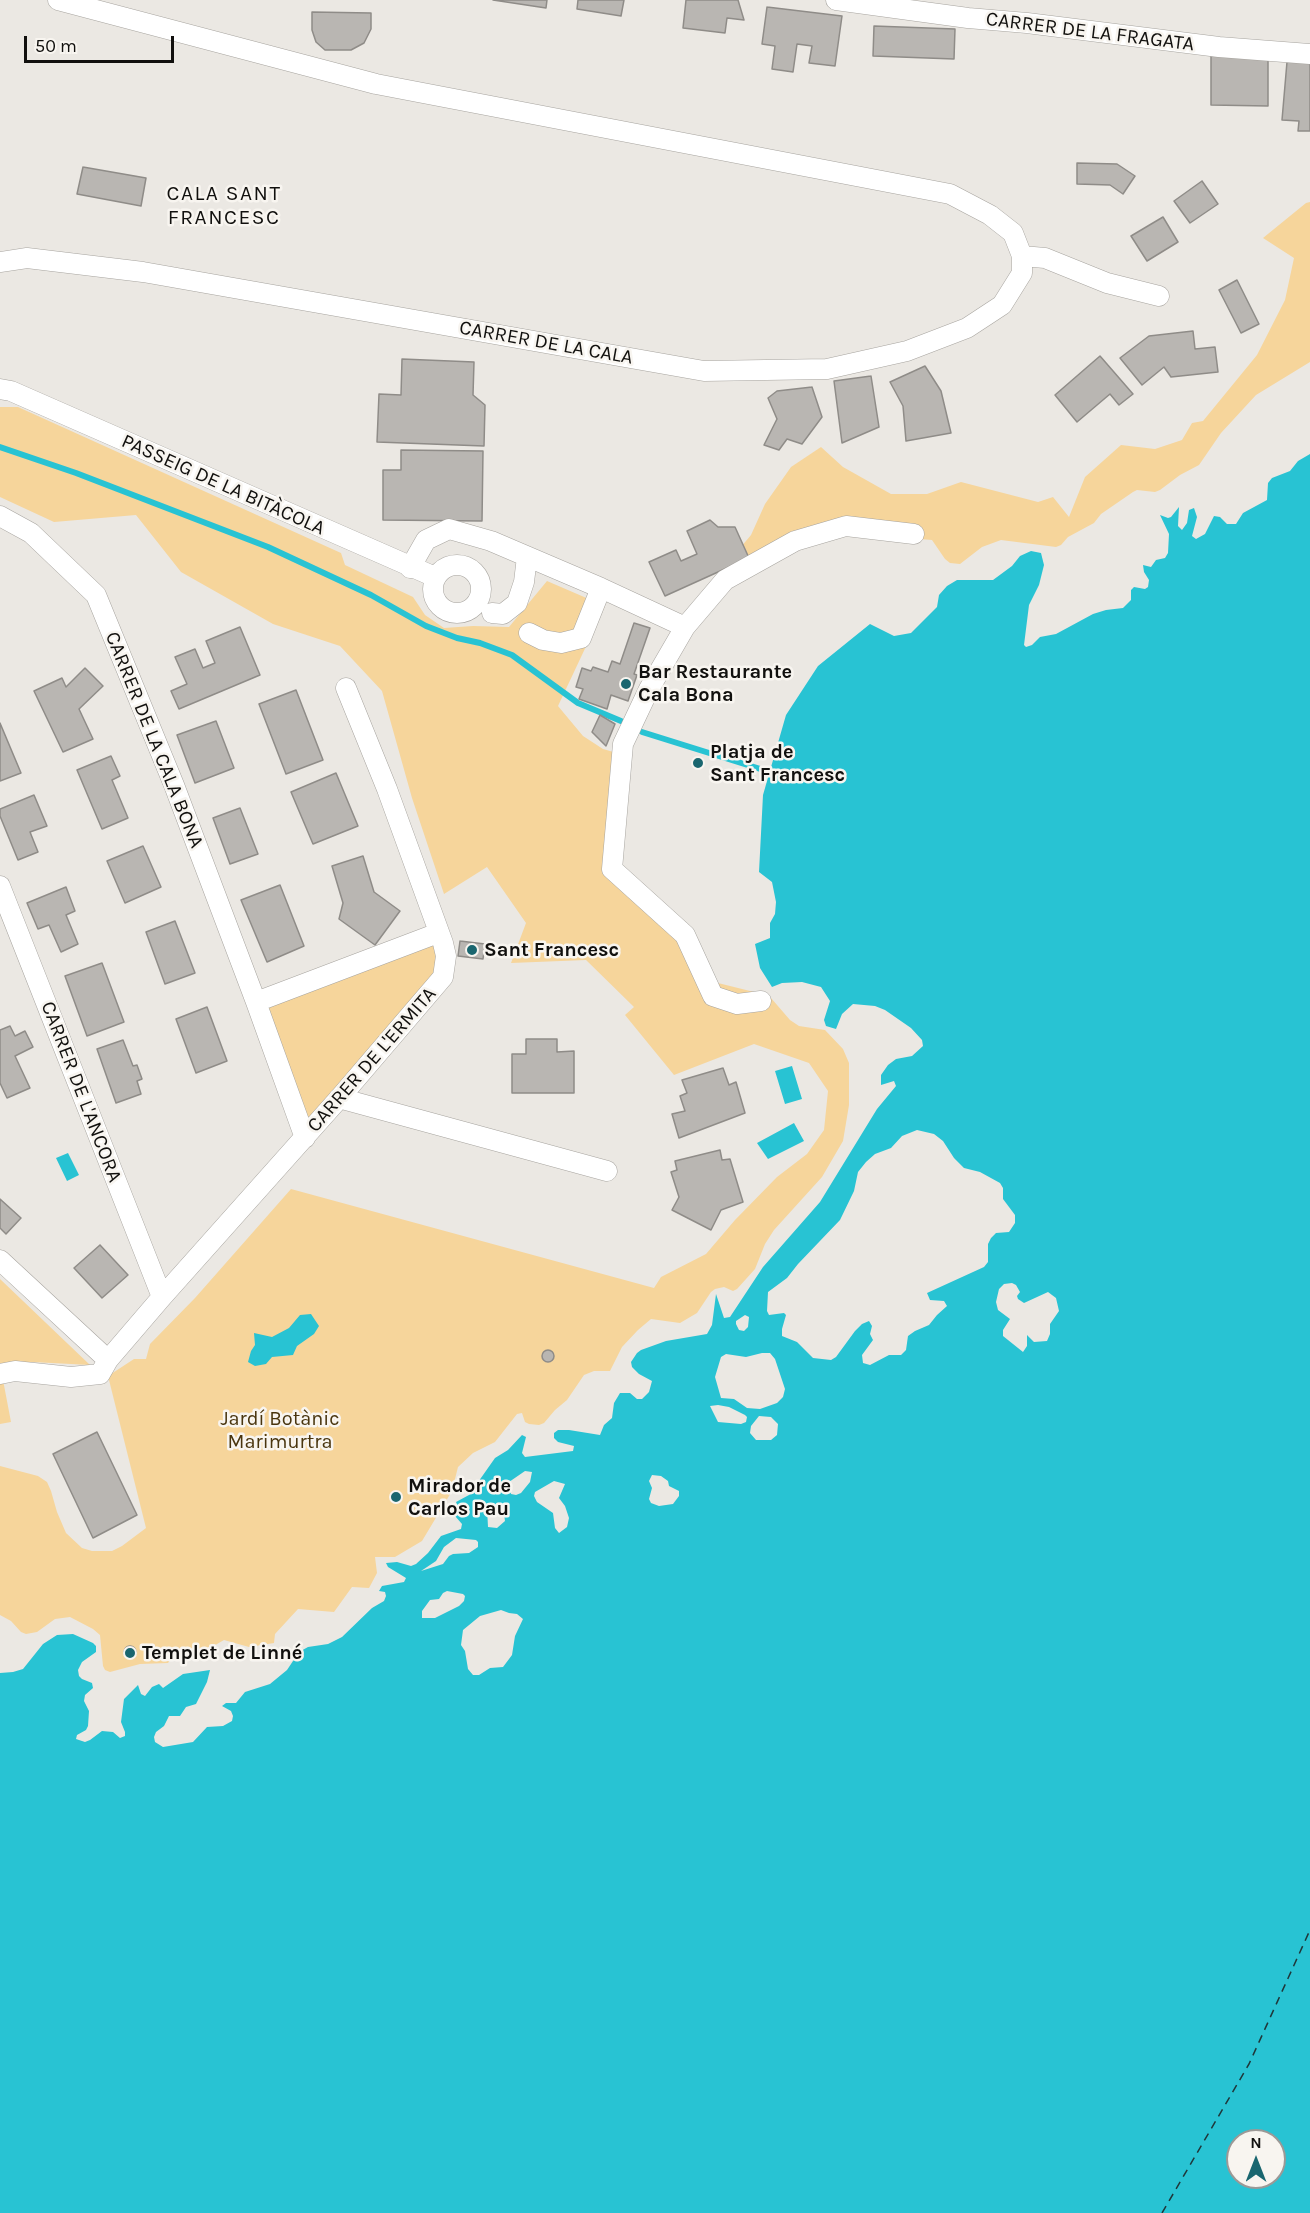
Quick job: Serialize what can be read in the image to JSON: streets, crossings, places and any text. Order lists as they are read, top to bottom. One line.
{"streets":{"street":["CARRER DE LA FRAGATA","CARRER DE LA CALA","PASSEIG DE LA BITÀCOLA","CARRER DE LA CALA BONA","CARRER DE L'ERMITA","CARRER DE L'ANCORA"]},"crossings":[["CARRER DE LA CALA BONA","CARRER DE L'ERMITA"],["CARRER DE L'ERMITA","CARRER DE L'ANCORA"]],"districts":["CALA SANT FRANCESC"],"parks":["Jardí Botànic Marimurtra"],"places":["Bar Restaurante Cala Bona","Platja de Sant Francesc","Sant Francesc","Mirador de Carlos Pau","Templet de Linné"],"scale_bar":"50 m","north":"top"}
